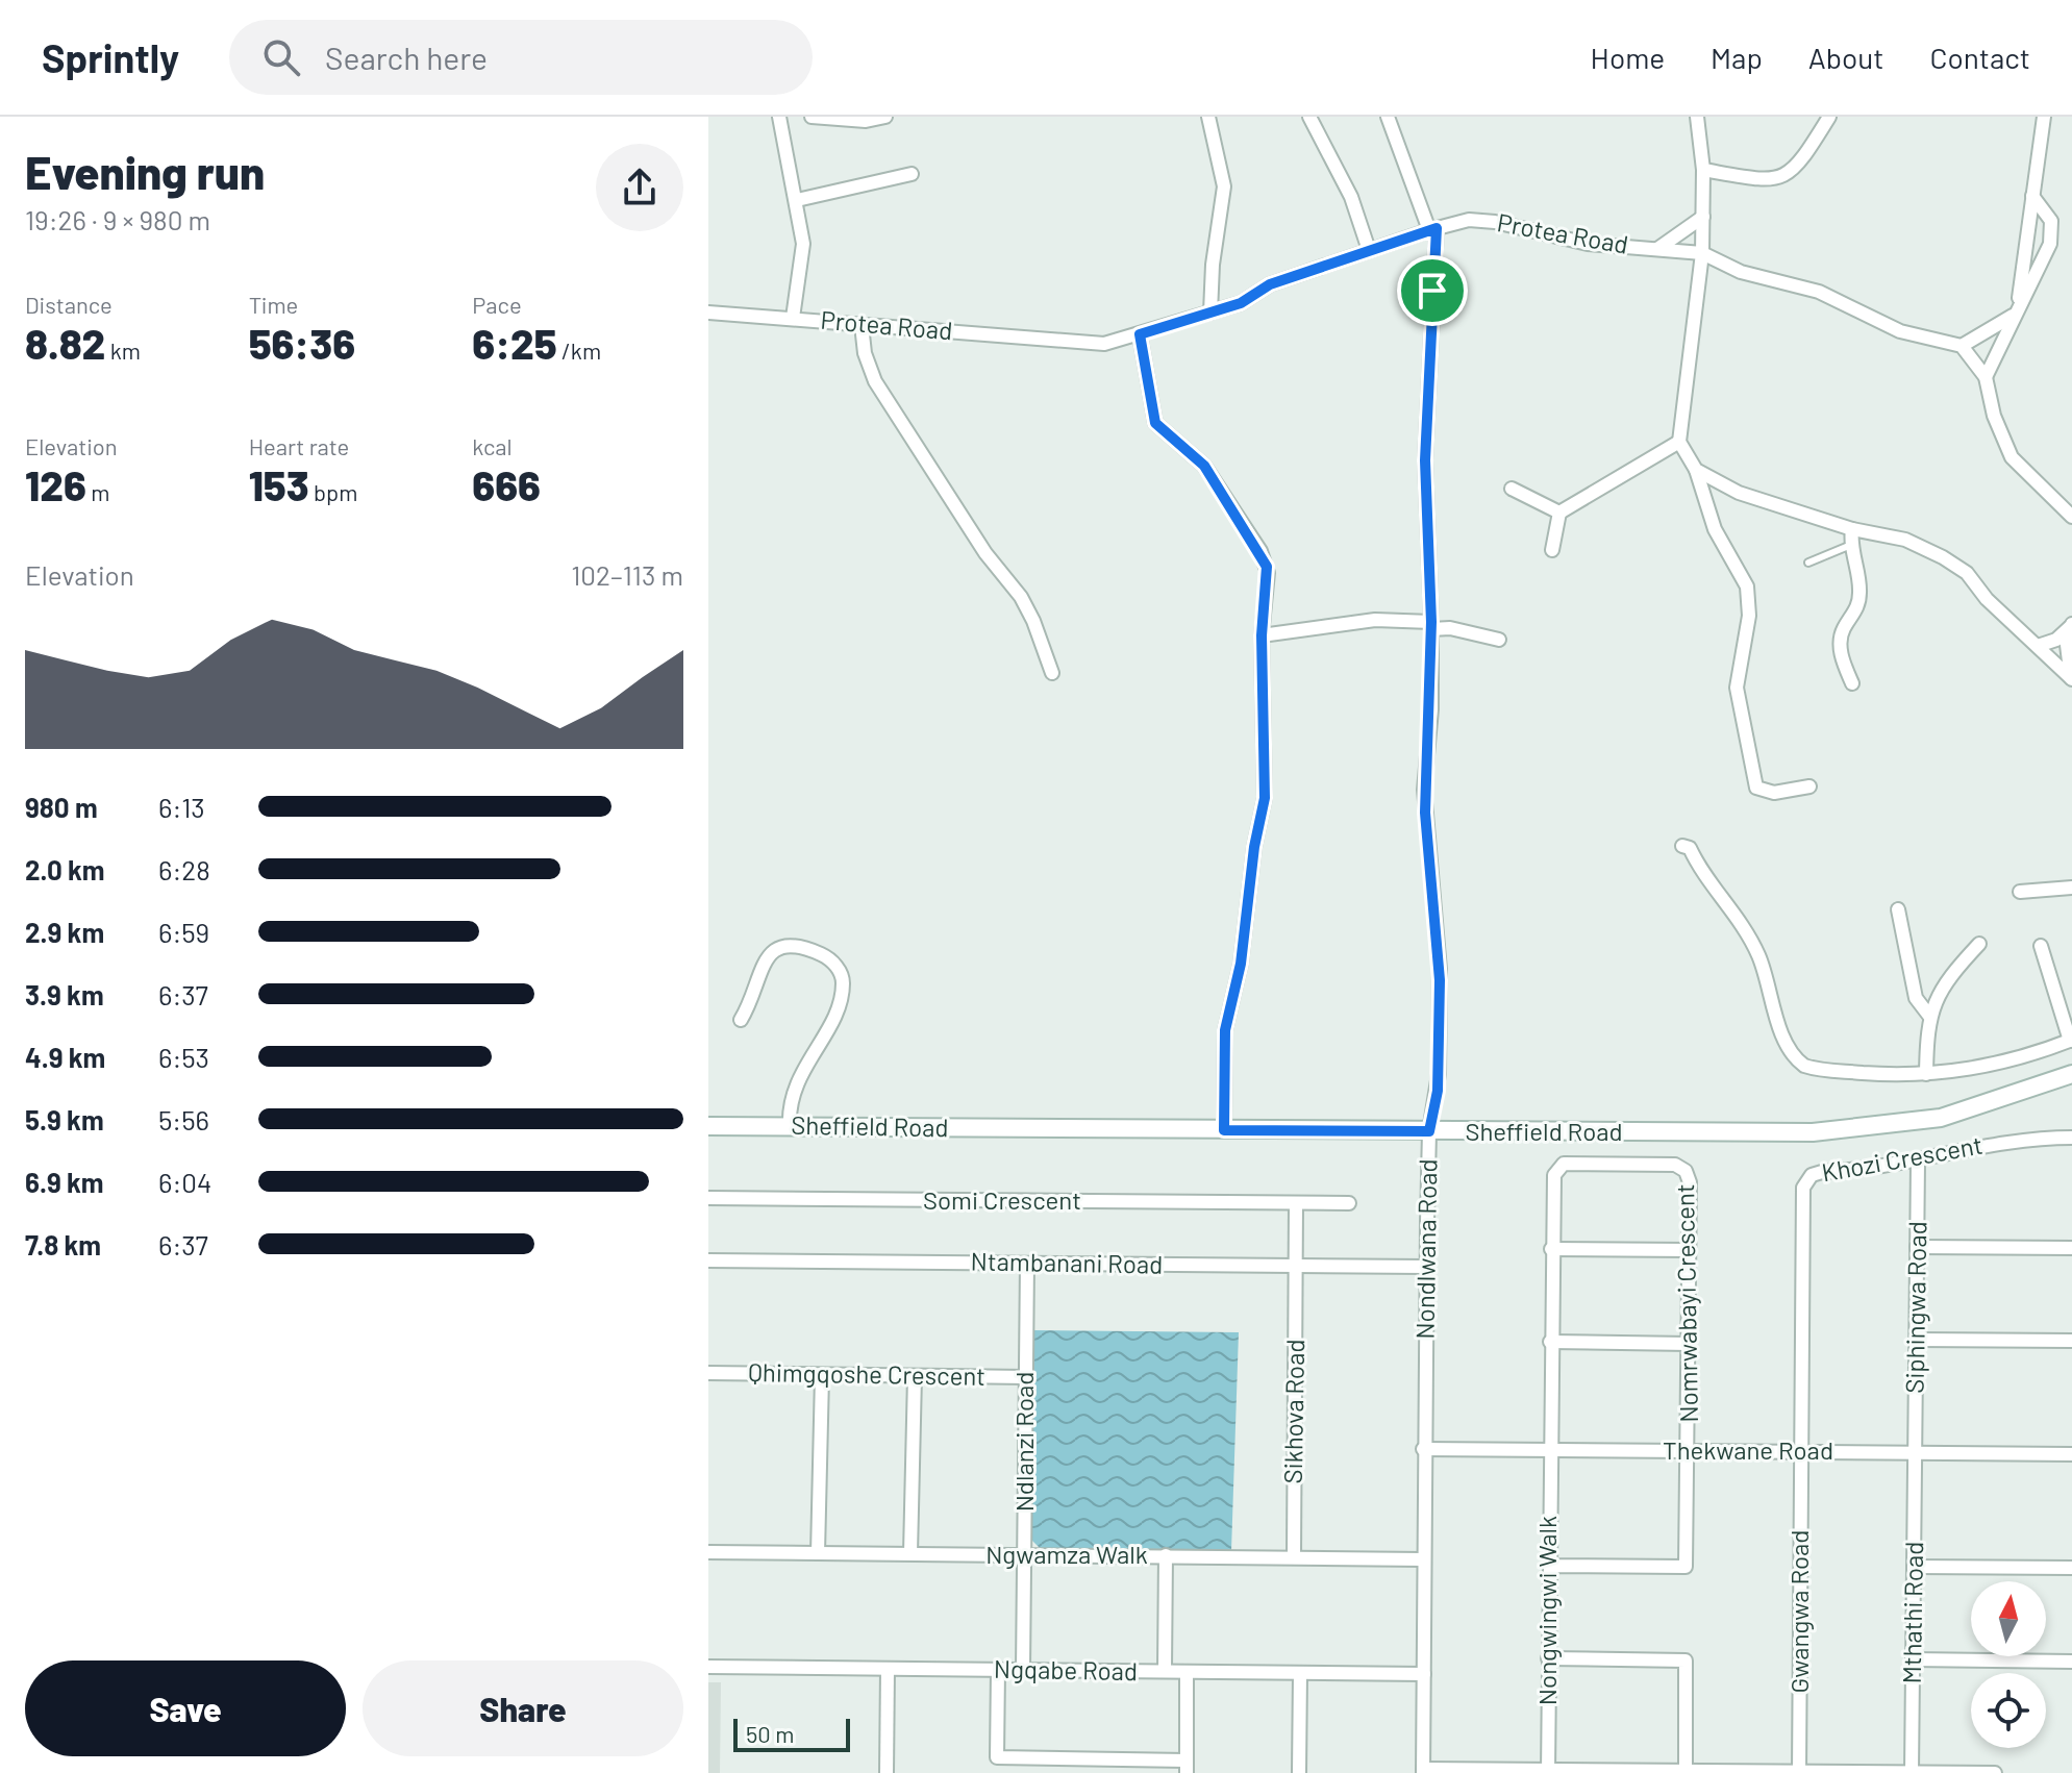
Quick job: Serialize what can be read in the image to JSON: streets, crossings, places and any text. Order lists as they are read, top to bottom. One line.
{"streets":{"street":["Protea Road","Sheffield Road","Khozi Crescent","Somi Crescent","Nondlwana Road","Ntambanani Road","Nomrwabayi Crescent","Siphingwa Road","Qhimgqoshe Crescent","Sikhova Road","Ndlanzi Road","Thekwane Road","Ngwamza Walk","Nongwingwi Walk","Gwangwa Road","Mthathi Road","Ngqabe Road"]},"crossings":[["Protea Road","Nondlwana Road"],["Sheffield Road","Nondlwana Road"],["Khozi Crescent","Siphingwa Road"],["Khozi Crescent","Thekwane Road"],["Khozi Crescent","Gwangwa Road"],["Nondlwana Road","Ntambanani Road"],["Nondlwana Road","Thekwane Road"],["Nondlwana Road","Ngwamza Walk"],["Nondlwana Road","Ngqabe Road"],["Ntambanani Road","Sikhova Road"],["Ntambanani Road","Ndlanzi Road"],["Nomrwabayi Crescent","Thekwane Road"],["Nomrwabayi Crescent","Nongwingwi Walk"],["Siphingwa Road","Thekwane Road"],["Siphingwa Road","Mthathi Road"],["Qhimgqoshe Crescent","Ndlanzi Road"],["Sikhova Road","Ngwamza Walk"],["Ndlanzi Road","Ngwamza Walk"],["Ndlanzi Road","Ngqabe Road"],["Thekwane Road","Nongwingwi Walk"],["Thekwane Road","Gwangwa Road"],["Thekwane Road","Mthathi Road"]],"scale_bar":"50 m","north":"top","page":{"header":"Sprintly","search":"Search here","nav":["Home","Map","About","Contact"],"heading":["Evening run","19:26 · 9 × 980 m"],"stats":[["Distance","8.82 km"],["Time","56:36"],["Pace","6:25 /km"],["Elevation","126 m"],["Heart rate","153 bpm"],["kcal","666"]],"chart":["Elevation","102–113 m"],"list":[{"name":"980 m","note":"6:13"},{"name":"2.0 km","note":"6:28"},{"name":"2.9 km","note":"6:59"},{"name":"3.9 km","note":"6:37"},{"name":"4.9 km","note":"6:53"},{"name":"5.9 km","note":"5:56"},{"name":"6.9 km","note":"6:04"},{"name":"7.8 km","note":"6:37"}],"buttons":["Save","Share"],"scale":"50 m"}}
